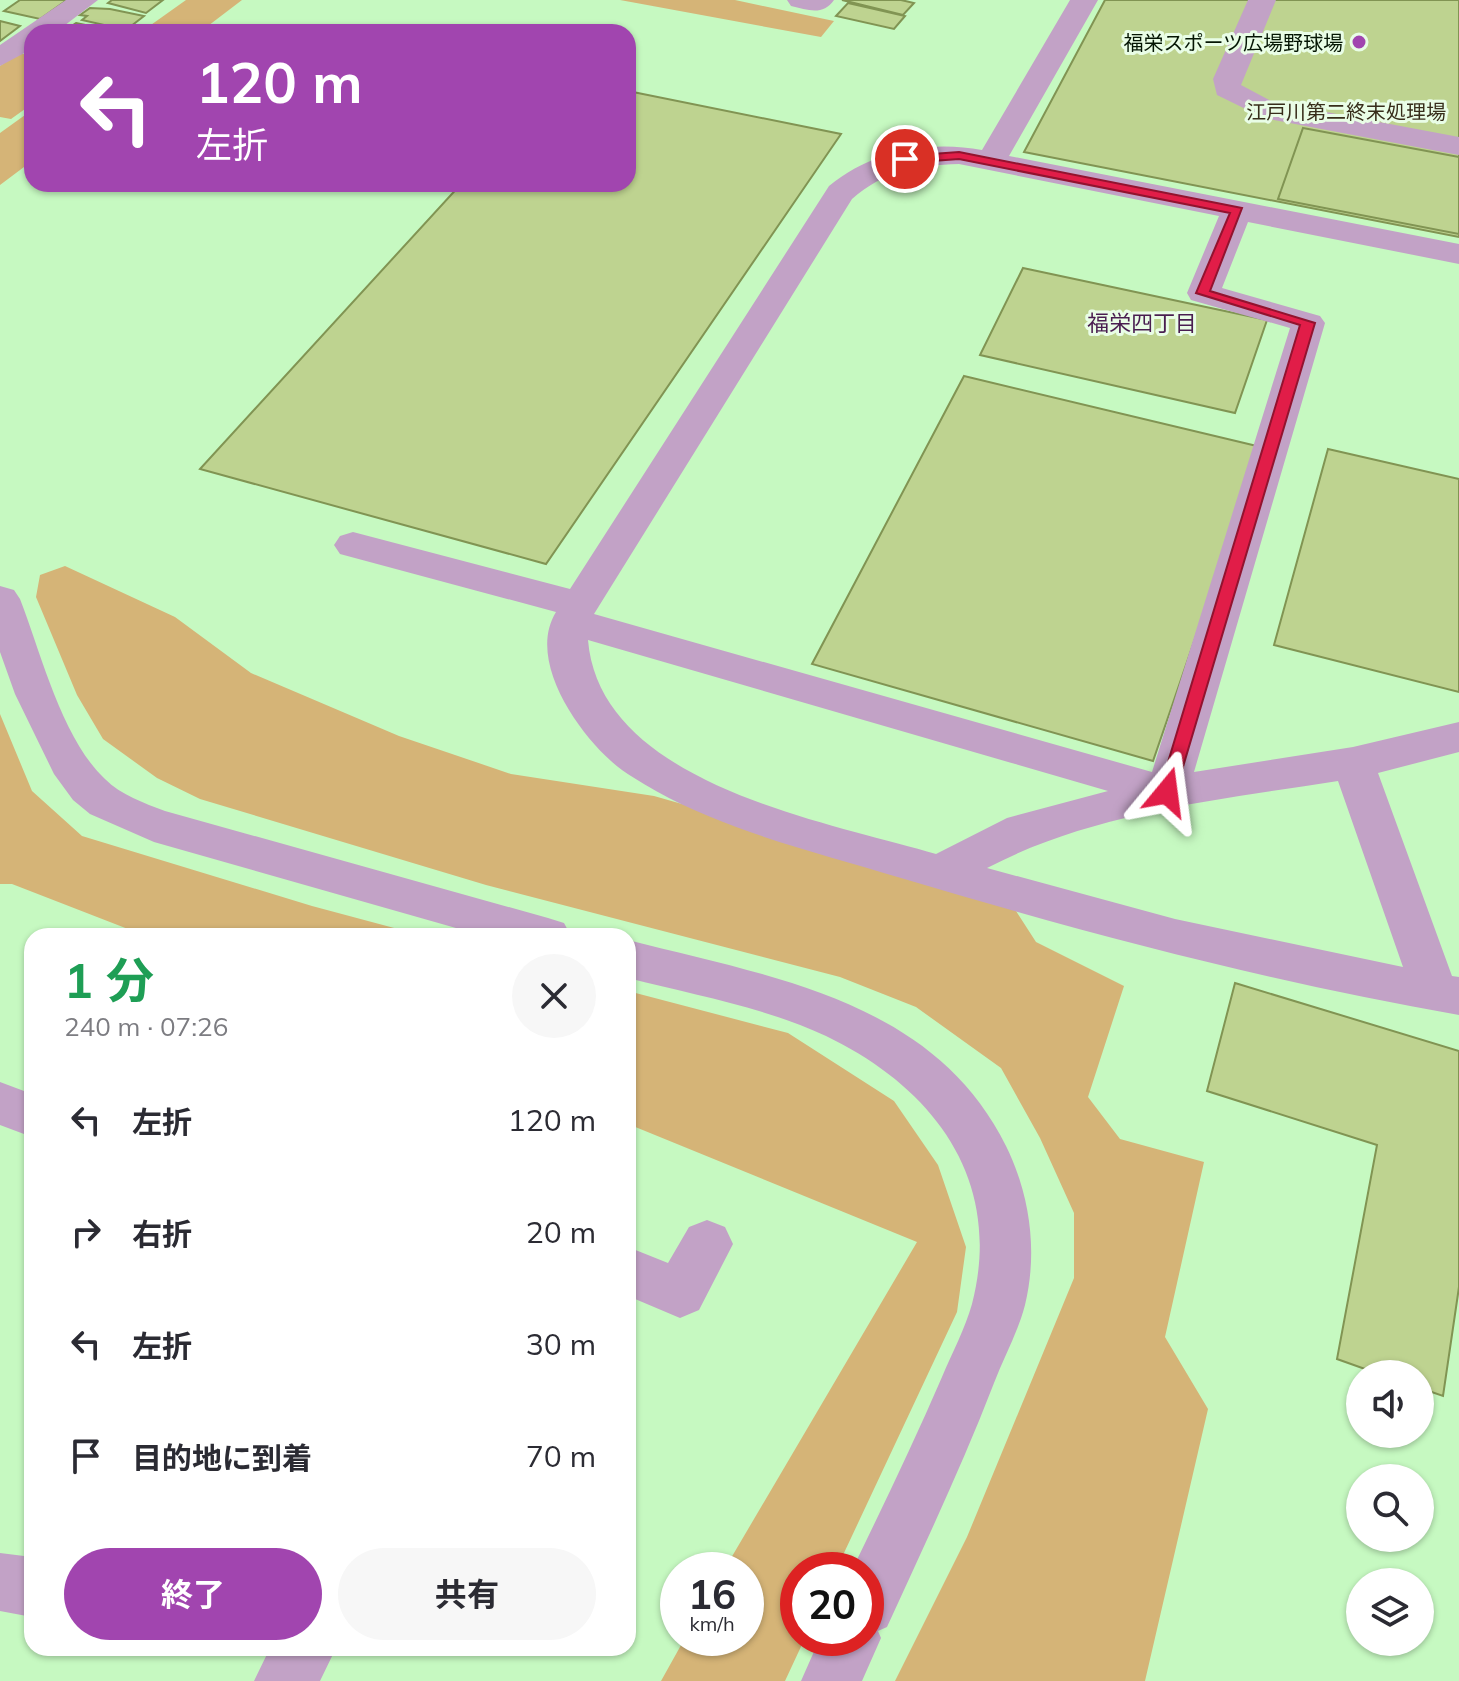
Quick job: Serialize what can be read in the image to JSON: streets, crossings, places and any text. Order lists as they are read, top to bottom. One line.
{"districts":["福栄四丁目"],"parks":["江戸川第二終末処理場"],"places":["福栄スポーツ広場野球場"],"page":{"turn":["120 m","左折"],"heading":["1 分","240 m · 07:26"],"list":[{"name":"左折","value":"120 m"},{"name":"右折","value":"20 m"},{"name":"左折","value":"30 m"},{"name":"目的地に到着","value":"70 m"}],"buttons":["終了","共有"],"speed":"16 km/h","limit":"20"}}
